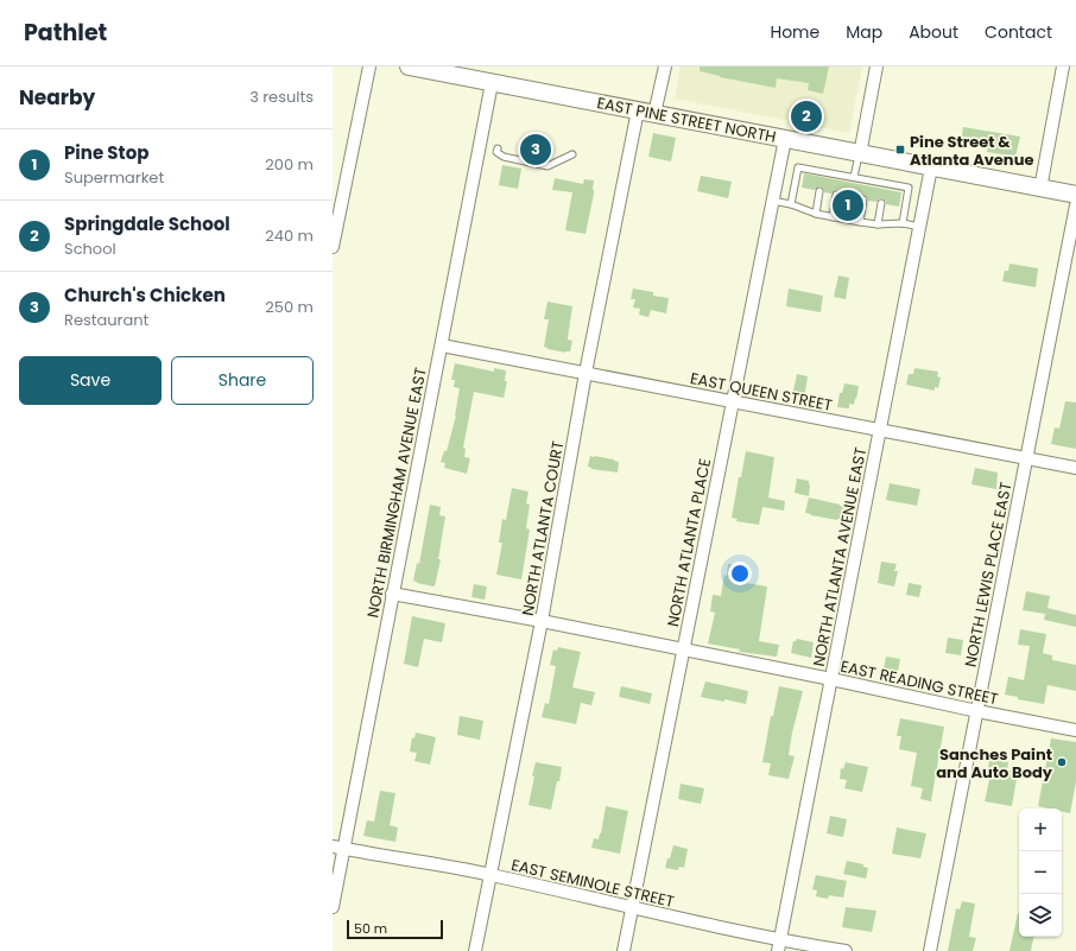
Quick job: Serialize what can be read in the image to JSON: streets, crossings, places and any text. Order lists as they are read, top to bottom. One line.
{"streets":{"main road":["EAST PINE STREET NORTH"],"street":["EAST QUEEN STREET","NORTH BIRMINGHAM AVENUE EAST","NORTH ATLANTA COURT","NORTH ATLANTA PLACE","NORTH ATLANTA AVENUE EAST","NORTH LEWIS PLACE EAST","EAST READING STREET","EAST SEMINOLE STREET"]},"crossings":[["EAST PINE STREET NORTH","NORTH BIRMINGHAM AVENUE EAST"],["EAST PINE STREET NORTH","NORTH ATLANTA COURT"],["EAST PINE STREET NORTH","NORTH ATLANTA PLACE"],["EAST PINE STREET NORTH","NORTH ATLANTA AVENUE EAST"],["EAST QUEEN STREET","NORTH BIRMINGHAM AVENUE EAST"],["EAST QUEEN STREET","NORTH ATLANTA COURT"],["EAST QUEEN STREET","NORTH ATLANTA PLACE"],["EAST QUEEN STREET","NORTH ATLANTA AVENUE EAST"],["EAST QUEEN STREET","NORTH LEWIS PLACE EAST"],["NORTH BIRMINGHAM AVENUE EAST","EAST READING STREET"],["NORTH BIRMINGHAM AVENUE EAST","EAST SEMINOLE STREET"],["NORTH ATLANTA COURT","EAST READING STREET"],["NORTH ATLANTA COURT","EAST SEMINOLE STREET"],["NORTH ATLANTA PLACE","EAST READING STREET"],["NORTH ATLANTA PLACE","EAST SEMINOLE STREET"],["NORTH ATLANTA AVENUE EAST","EAST READING STREET"],["NORTH ATLANTA AVENUE EAST","EAST SEMINOLE STREET"],["NORTH LEWIS PLACE EAST","EAST READING STREET"]],"places":{"transit":["Pine Street & Atlanta Avenue"],"other":["Sanches Paint and Auto Body"]},"scale_bar":"50 m","page":{"header":"Pathlet","nav":["Home","Map","About","Contact"],"heading":["Nearby","3 results"],"pins":["2","3","1"],"list":[{"mark":"1","name":"Pine Stop","note":"Supermarket","value":"200 m"},{"mark":"2","name":"Springdale School","note":"School","value":"240 m"},{"mark":"3","name":"Church's Chicken","note":"Restaurant","value":"250 m"}],"buttons":["Save","Share"],"map_buttons":["+","−"],"scale":"50 m"}}
